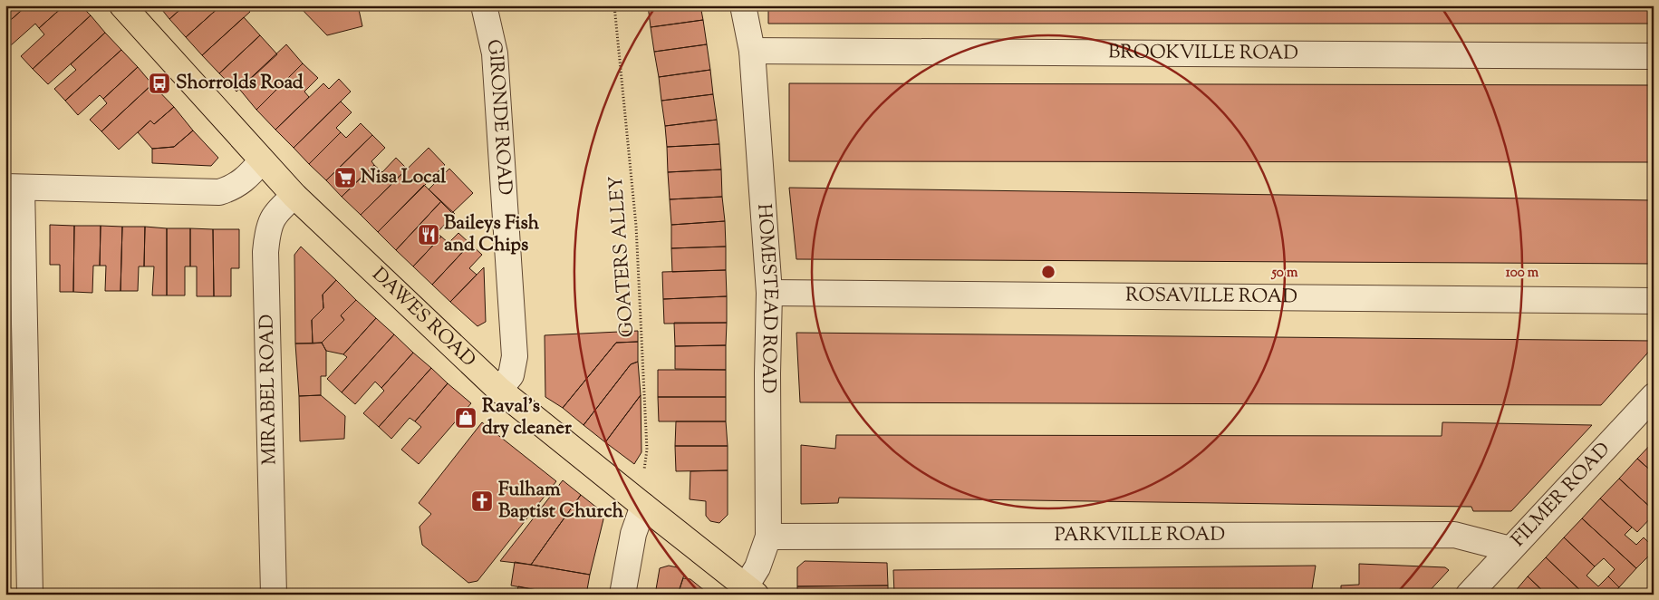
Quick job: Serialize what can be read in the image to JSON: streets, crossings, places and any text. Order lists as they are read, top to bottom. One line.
{"streets":{"main road":["DAWES ROAD"],"street":["BROOKVILLE ROAD","GIRONDE ROAD","ROSAVILLE ROAD","HOMESTEAD ROAD","MIRABEL ROAD","FILMER ROAD","PARKVILLE ROAD"],"path":["GOATERS ALLEY"]},"crossings":[["BROOKVILLE ROAD","HOMESTEAD ROAD"],["GIRONDE ROAD","DAWES ROAD"],["GOATERS ALLEY","DAWES ROAD"],["ROSAVILLE ROAD","HOMESTEAD ROAD"],["HOMESTEAD ROAD","DAWES ROAD"],["HOMESTEAD ROAD","PARKVILLE ROAD"],["DAWES ROAD","MIRABEL ROAD"],["FILMER ROAD","PARKVILLE ROAD"]],"places":{"bus stop":["Shorrolds Road"],"supermarket":["Nisa Local"],"restaurant":["Baileys Fish and Chips"],"shop":["Raval's dry cleaner"],"church":["Fulham Baptist Church"]},"rings":["50 m","100 m"]}
